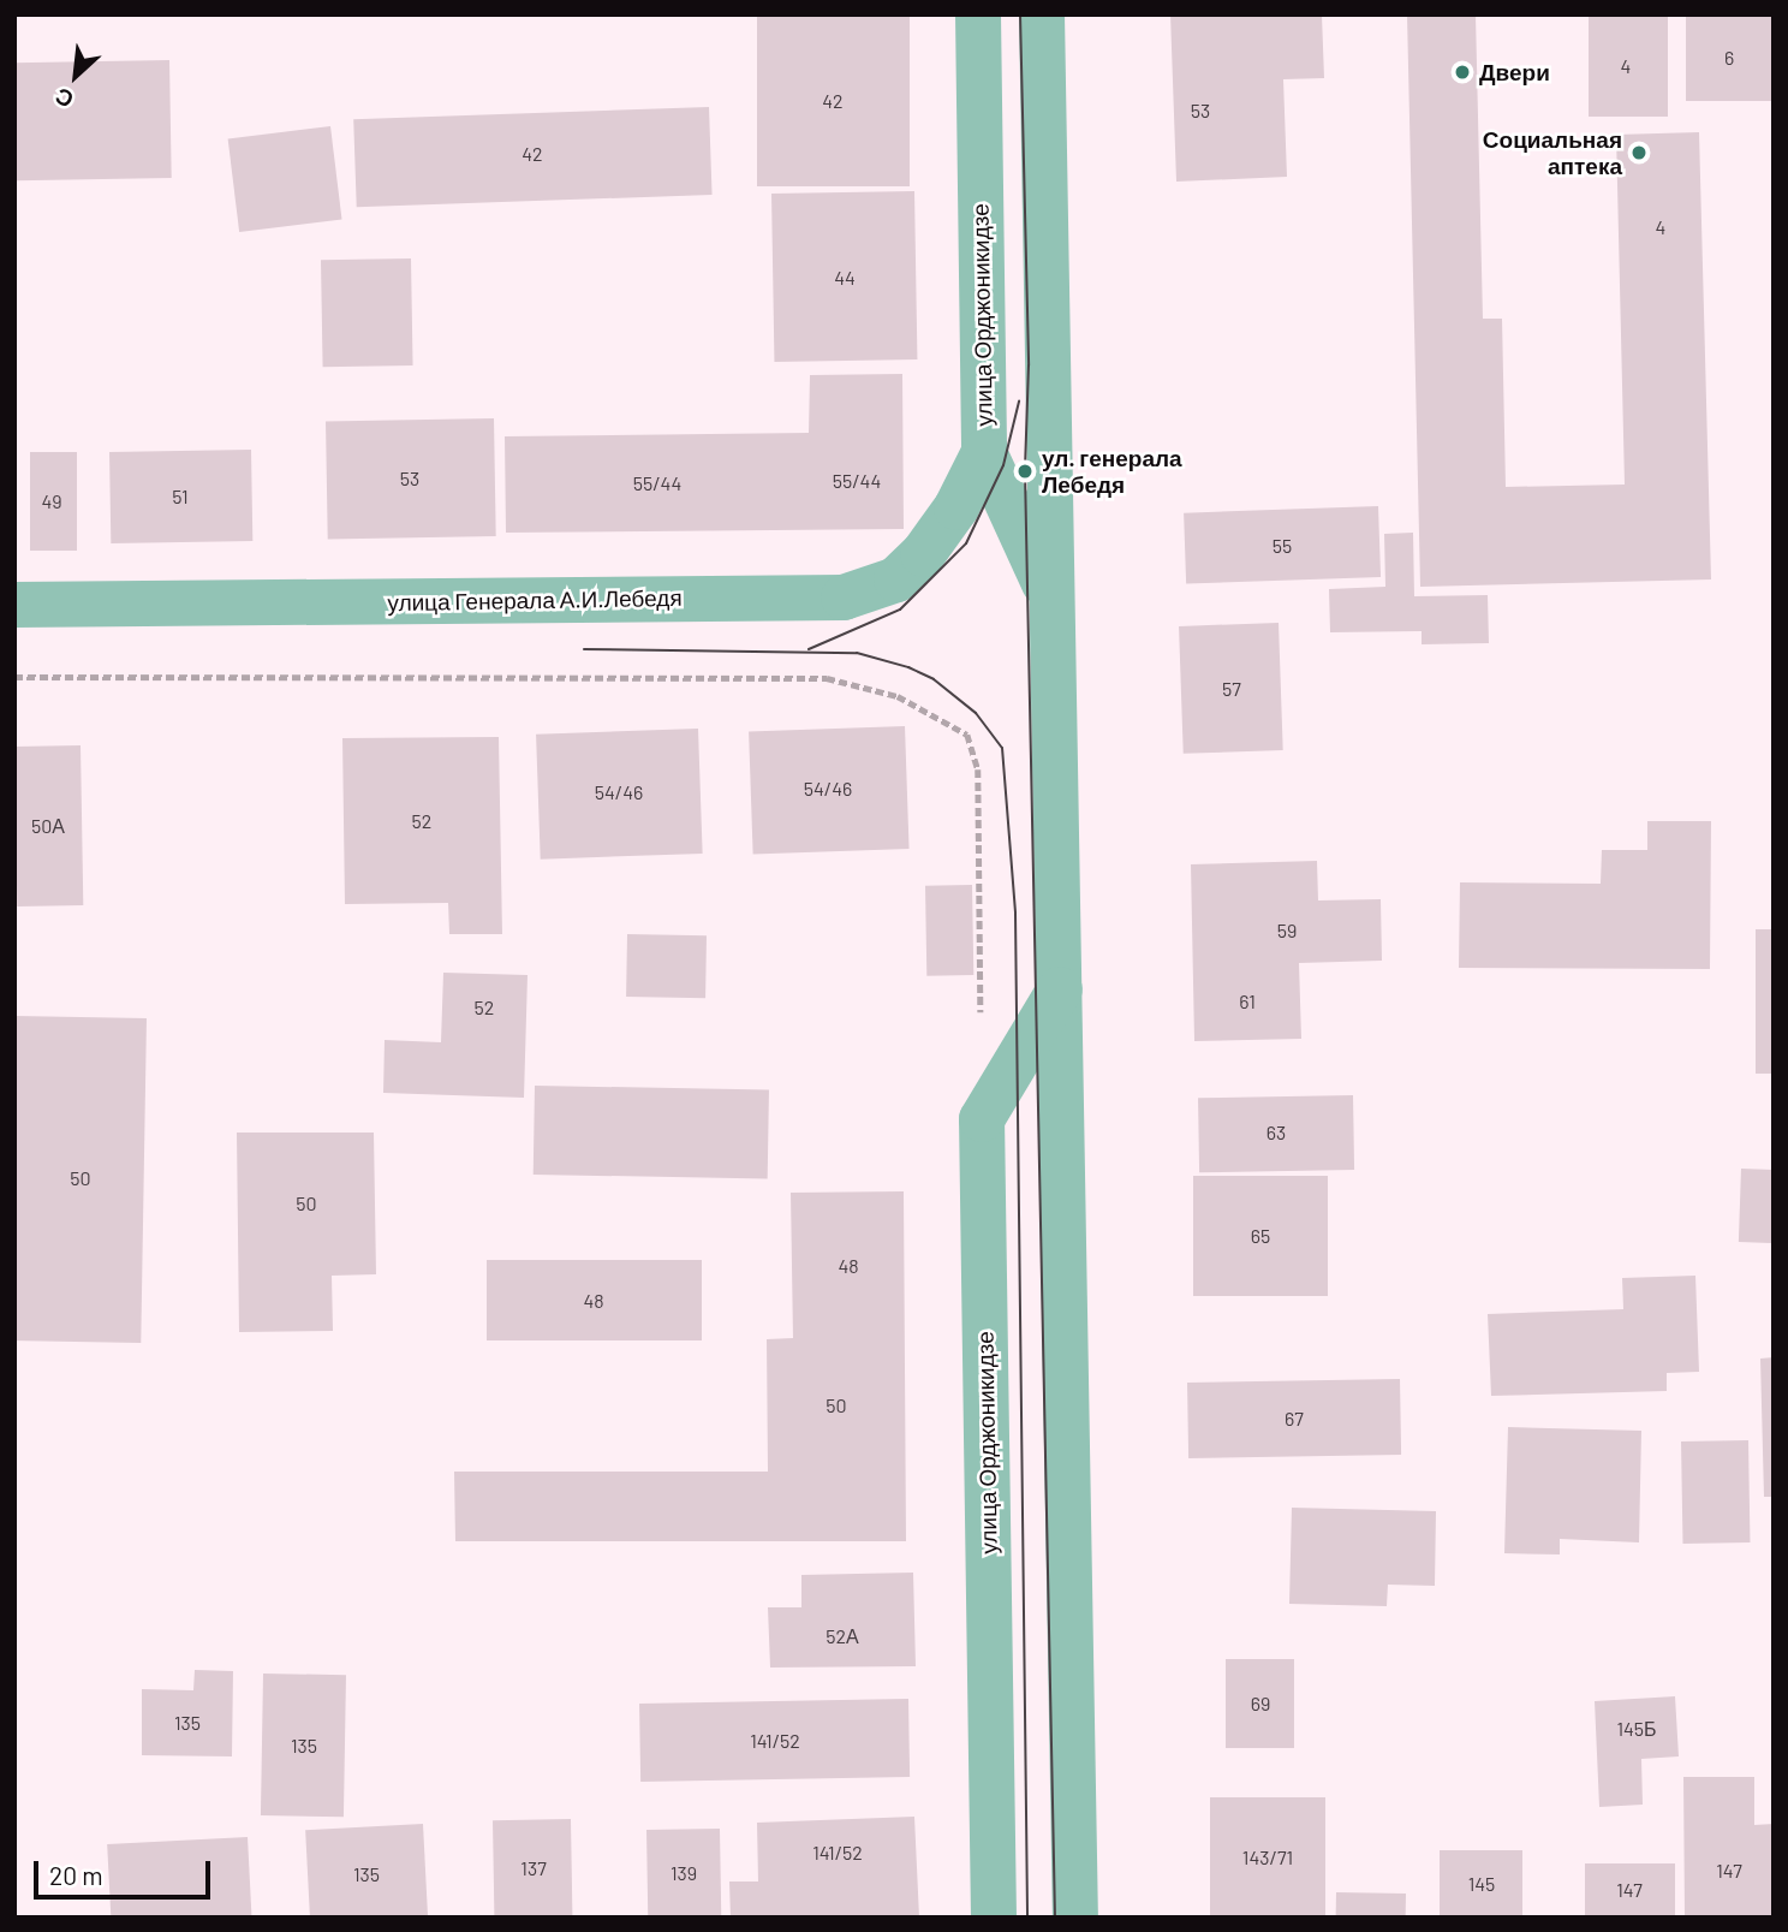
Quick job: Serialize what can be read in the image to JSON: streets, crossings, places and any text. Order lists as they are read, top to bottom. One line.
{"streets":{"street":["улица Орджоникидзе","улица Генерала А.И.Лебедя"]},"crossings":[["улица Орджоникидзе","улица Генерала А.И.Лебедя"]],"places":["Двери","Социальная аптека","ул. генерала Лебедя"],"house_numbers":["6","4","42","53","42","4","44","53","55/44","55/44","51","49","55","57","54/46","54/46","52","50А","59","61","52","63","50","50","65","48","48","50","67","52А","69","135","145Б","141/52","135","141/52","143/71","137","147","139","135","145","147"],"scale_bar":"20 m","north":"bottom left"}
